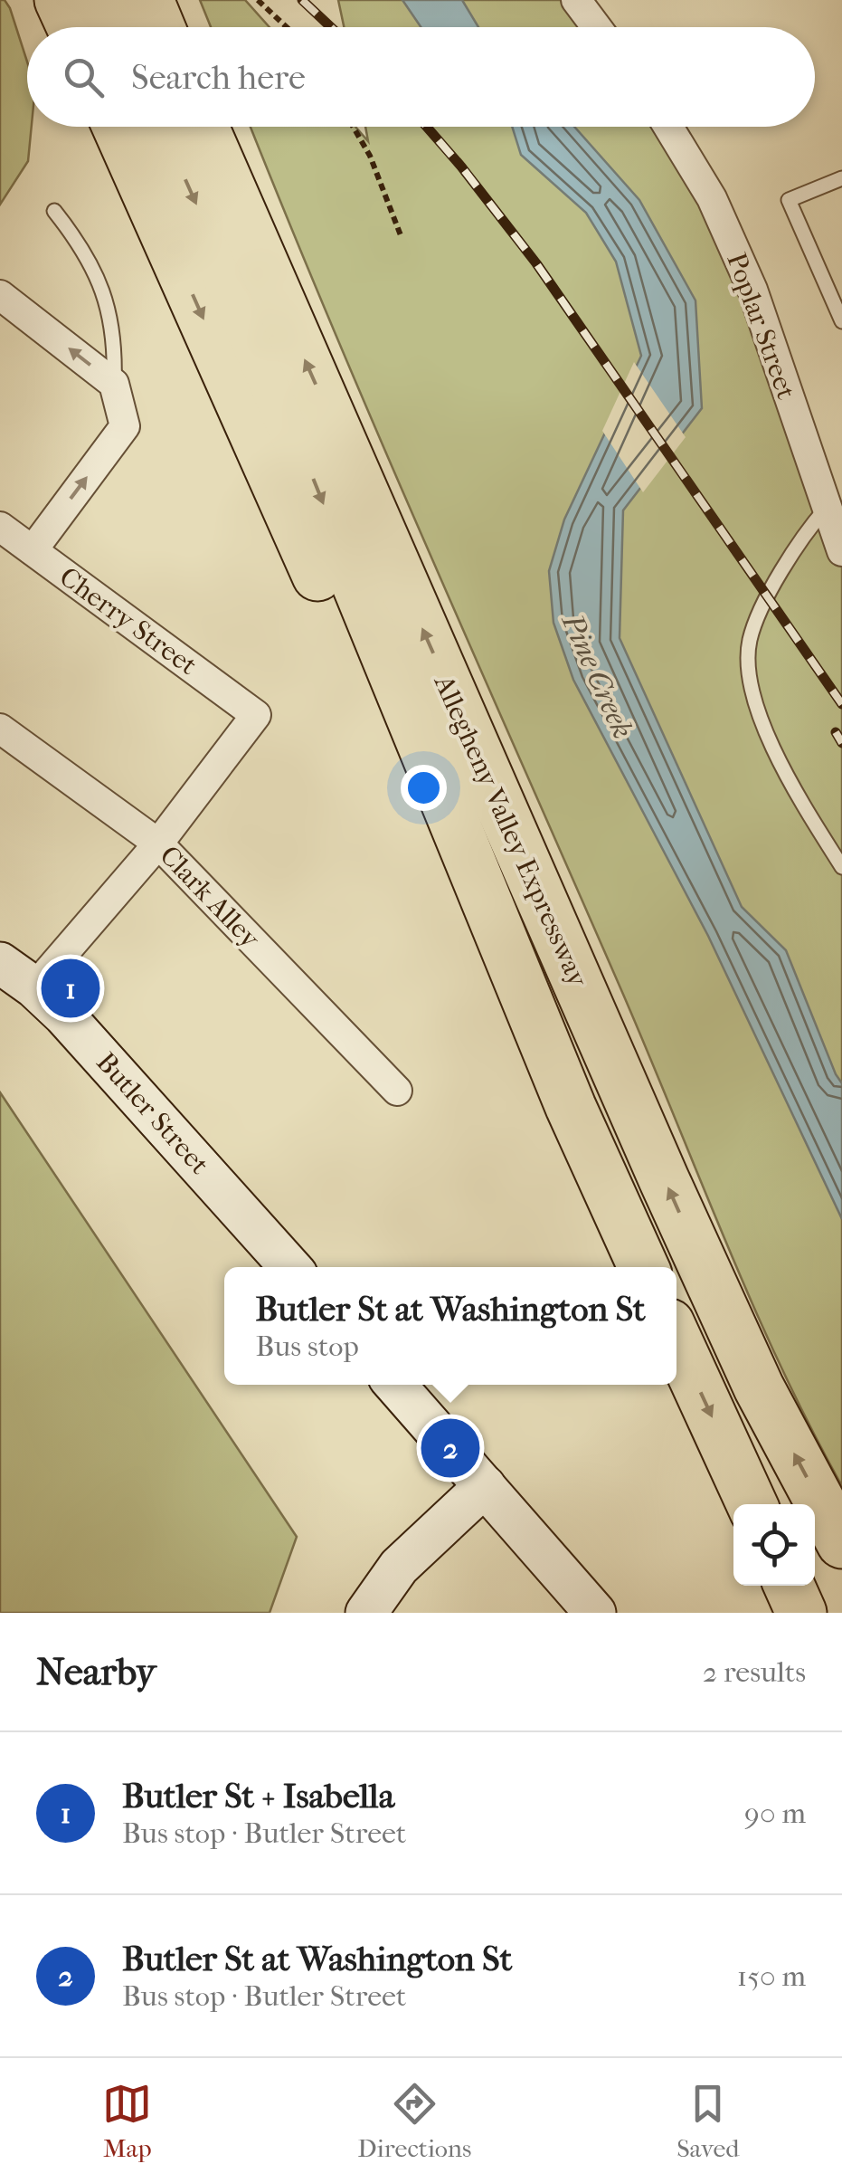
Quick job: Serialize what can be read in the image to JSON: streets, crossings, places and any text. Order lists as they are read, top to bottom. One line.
{"streets":{"highway":["Allegheny Valley Expressway"],"street":["Poplar Street","Cherry Street","Clark Alley","Butler Street"]},"crossings":[["Cherry Street","Clark Alley"]],"water":["Pine Creek"],"page":{"search":"Search here","pins":["1","2"],"popup":["Butler St at Washington St","Bus stop"],"heading":["Nearby","2 results"],"list":[{"mark":"1","name":"Butler St + Isabella","note":"Bus stop · Butler Street","value":"90 m"},{"mark":"2","name":"Butler St at Washington St","note":"Bus stop · Butler Street","value":"150 m"}],"nav":["Map","Directions","Saved"]}}
